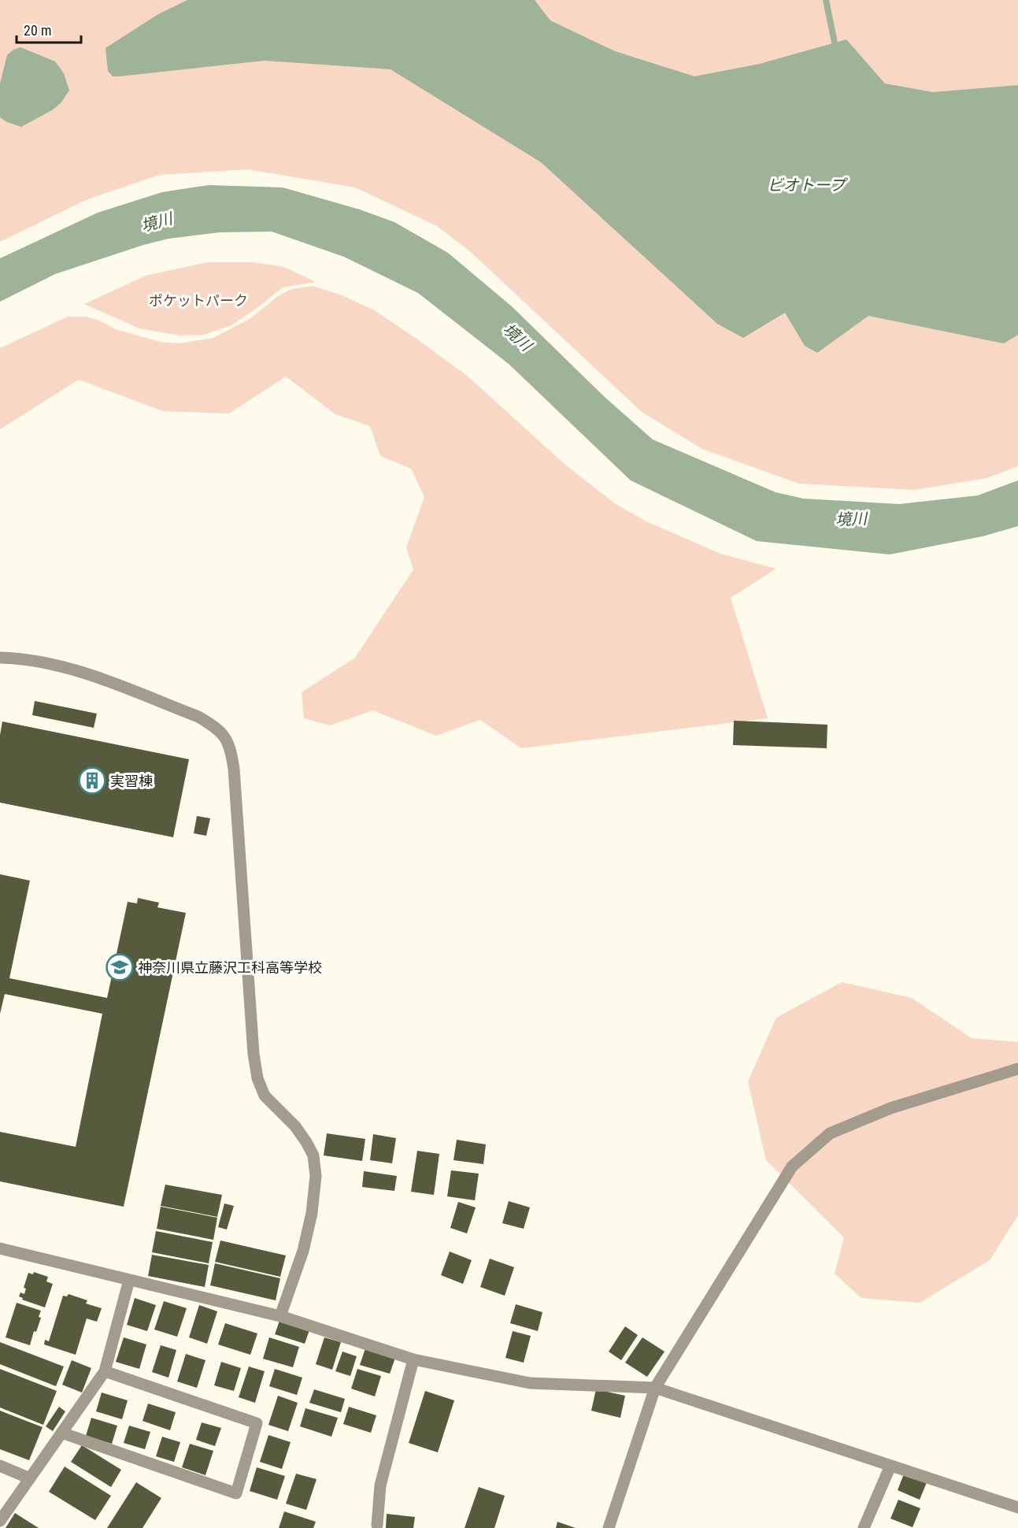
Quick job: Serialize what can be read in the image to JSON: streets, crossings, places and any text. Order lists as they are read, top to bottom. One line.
{"water":["ビオトープ","境川"],"parks":["ポケットパーク"],"places":{"building":["実習棟"],"school or university":["神奈川県立藤沢工科高等学校"]},"scale_bar":"20 m"}
